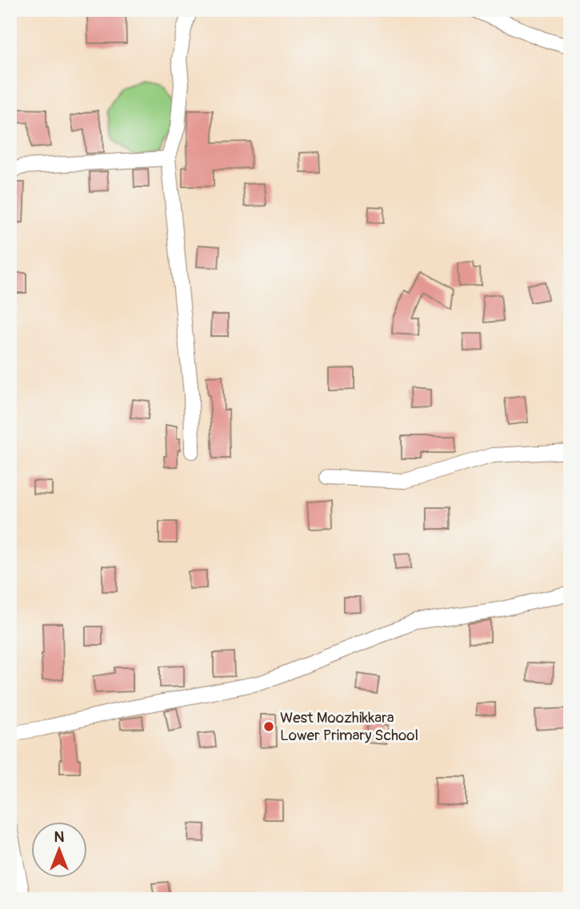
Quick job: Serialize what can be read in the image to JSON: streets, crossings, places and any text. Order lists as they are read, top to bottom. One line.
{"places":["West Moozhikkara Lower Primary School"],"north":"top"}
